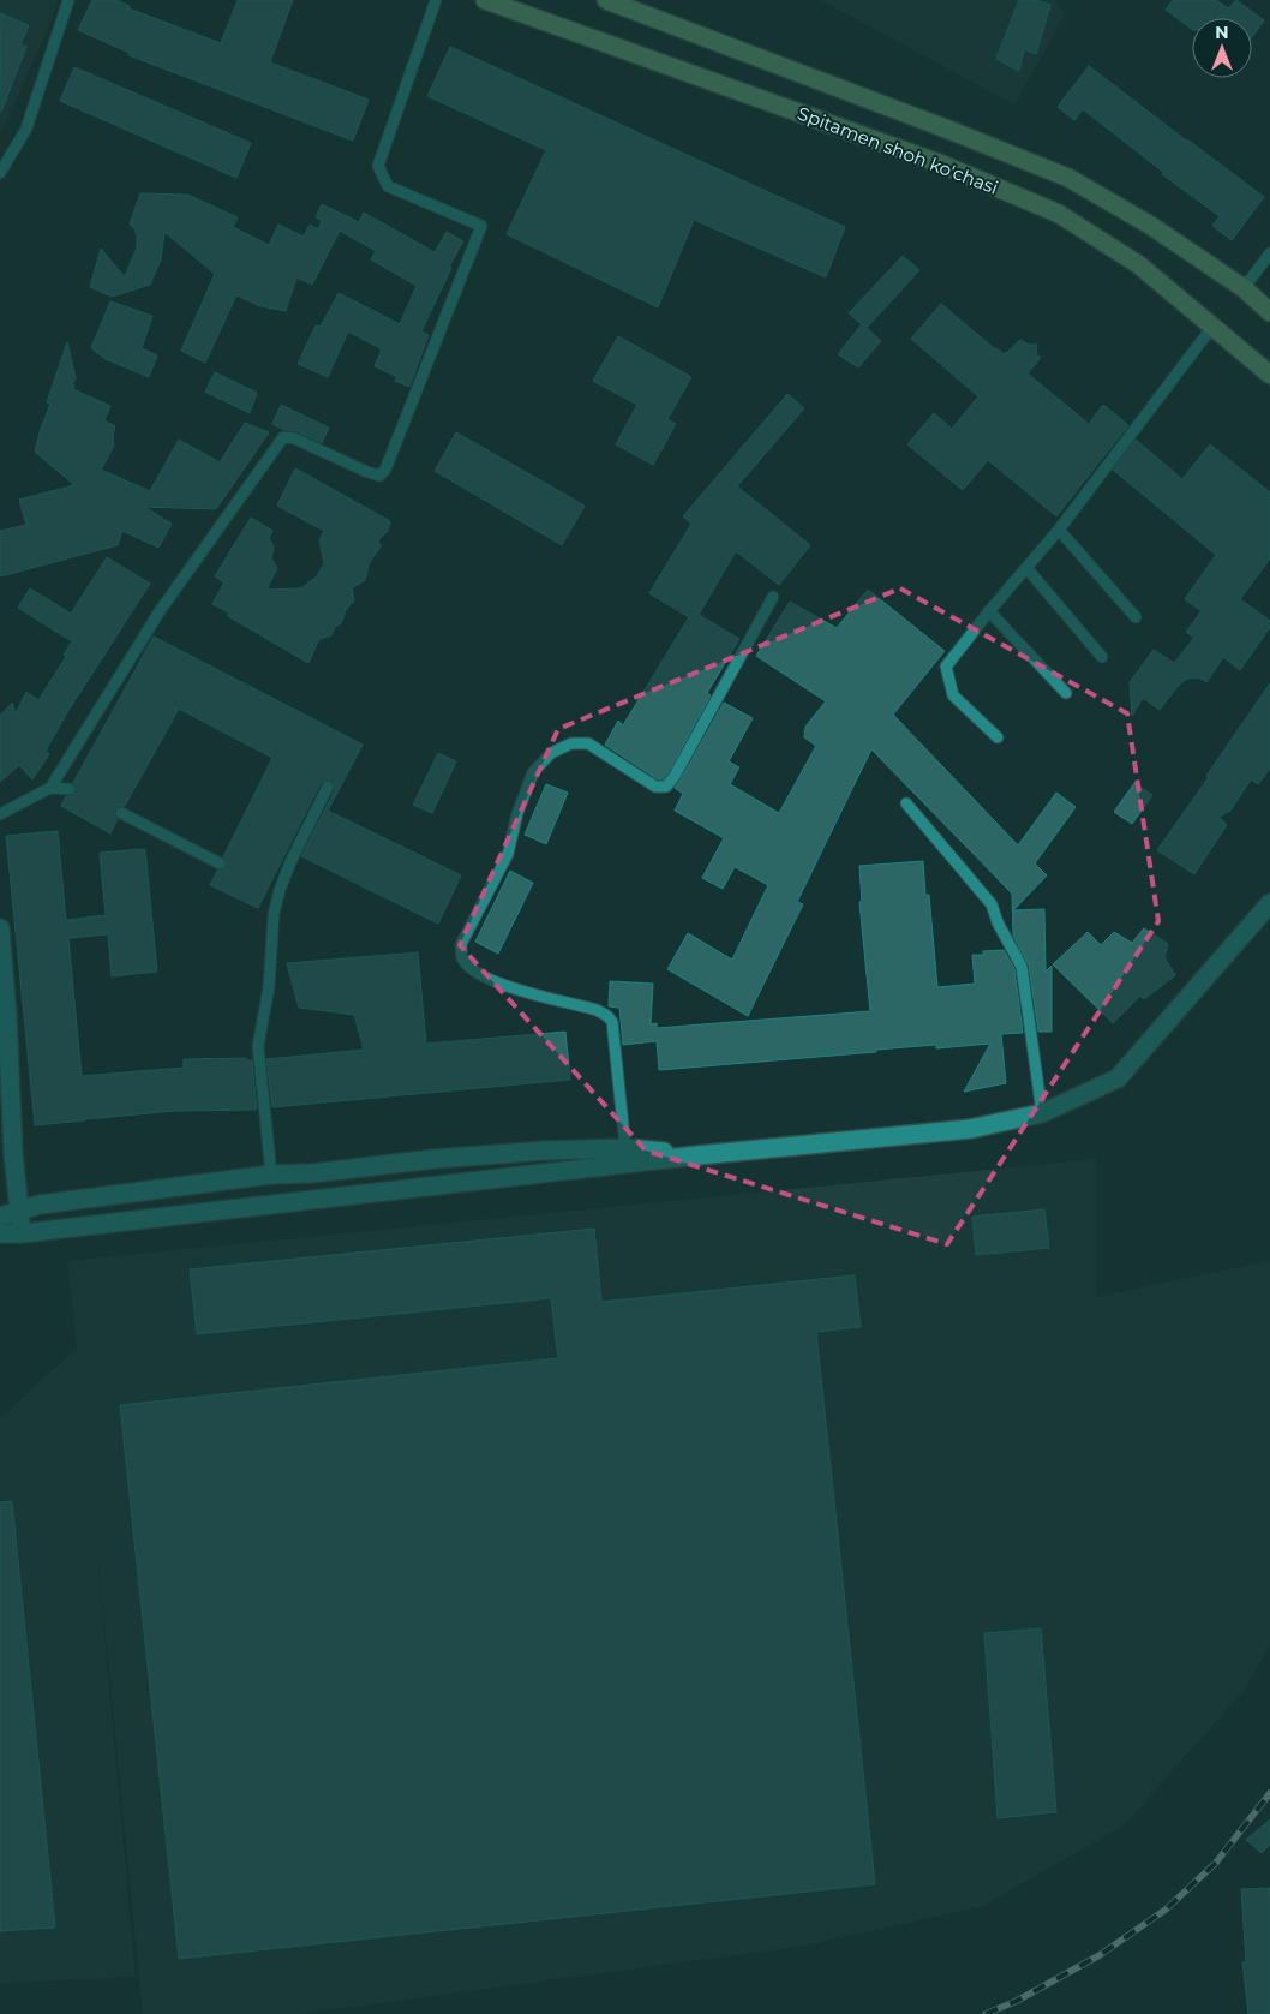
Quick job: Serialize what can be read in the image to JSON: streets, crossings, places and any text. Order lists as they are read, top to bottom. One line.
{"streets":{"main road":["Spitamen shoh ko'chasi"]},"north":"top"}
